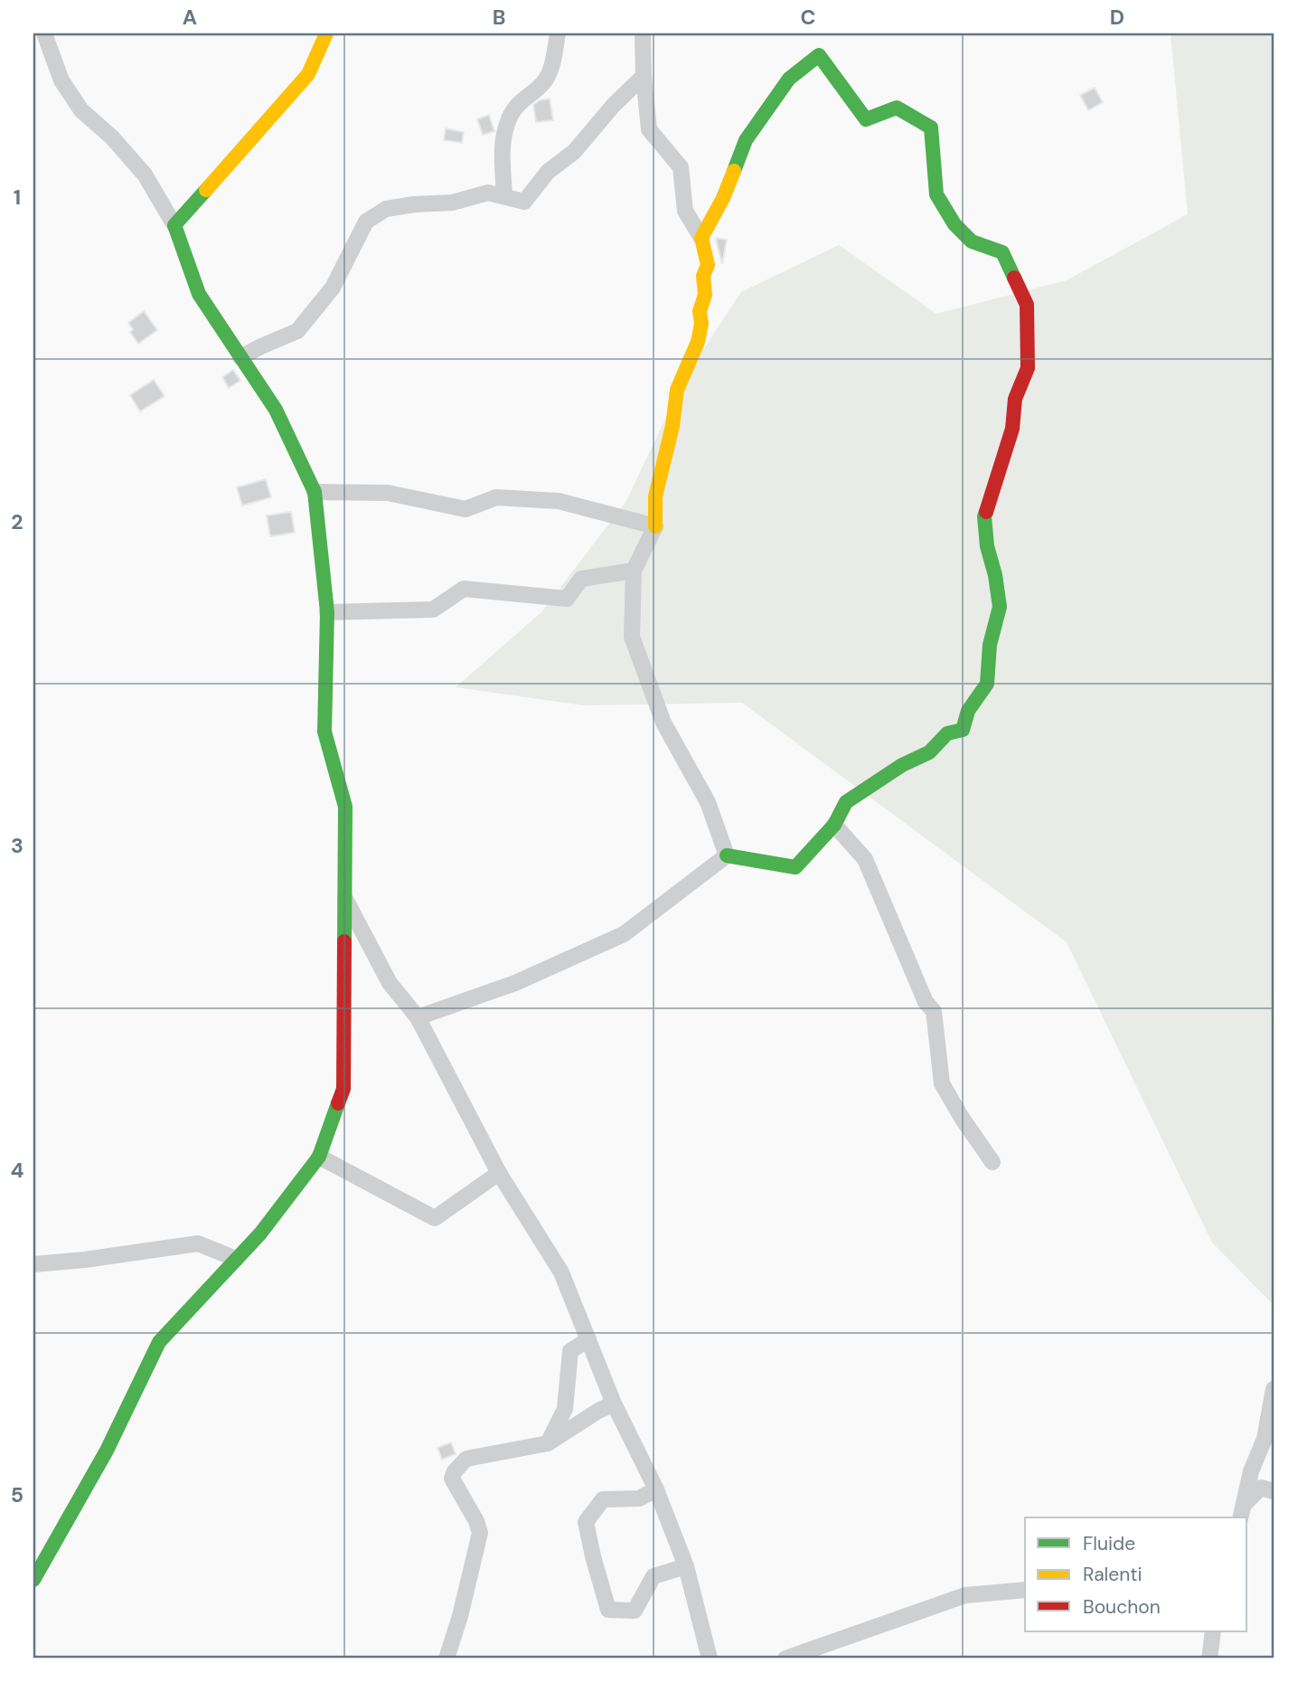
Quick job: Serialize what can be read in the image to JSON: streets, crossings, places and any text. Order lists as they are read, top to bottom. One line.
{"legend":["Fluide","Ralenti","Bouchon"],"grid":{"columns":["A","B","C","D"],"rows":["1","2","3","4","5"]}}
